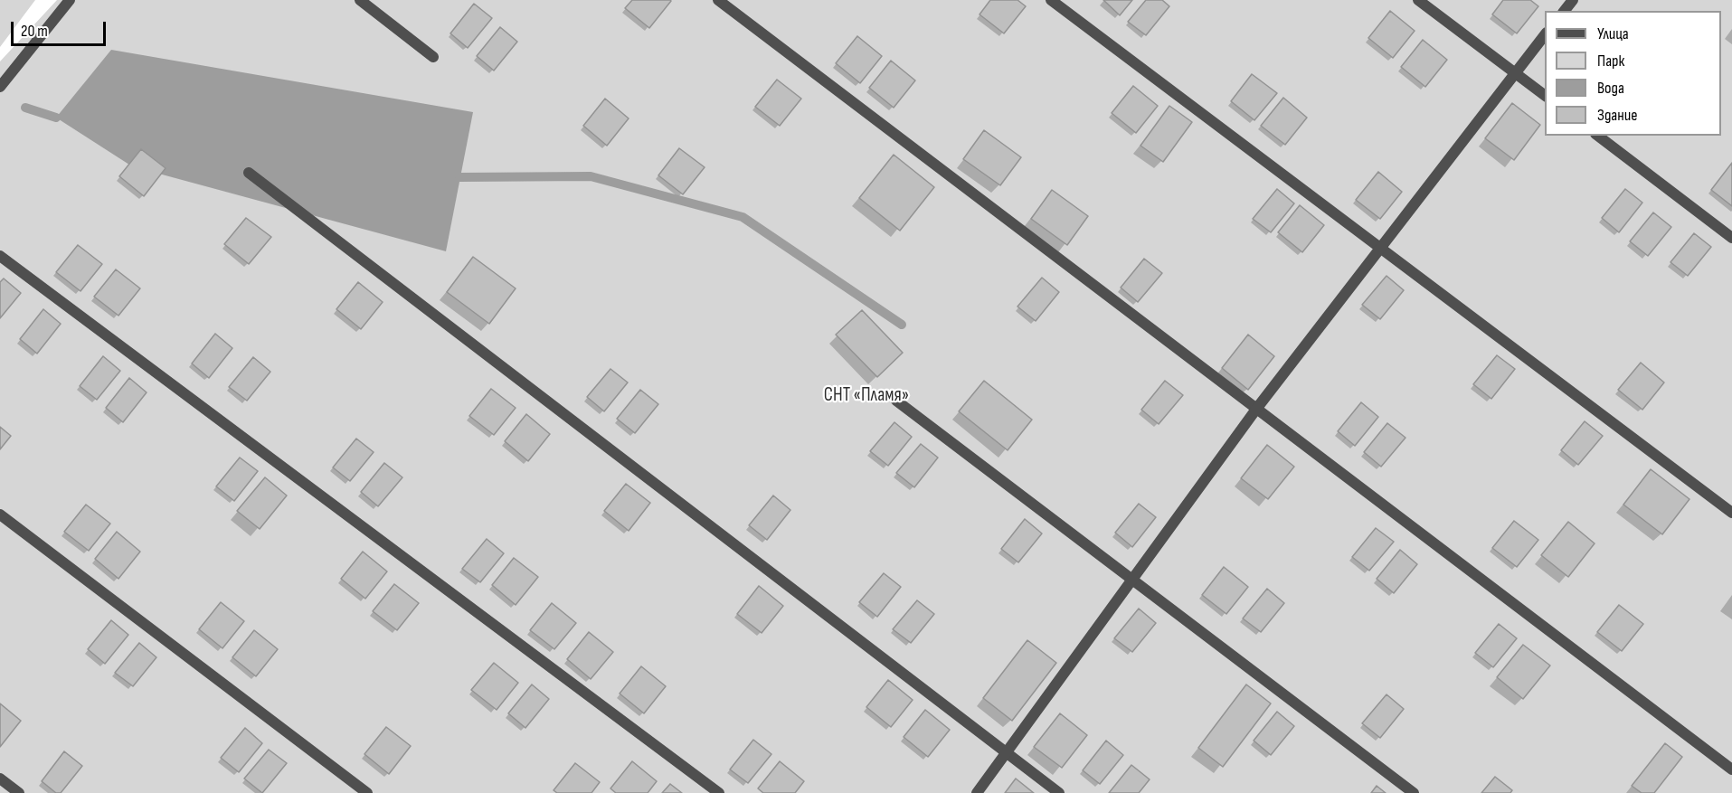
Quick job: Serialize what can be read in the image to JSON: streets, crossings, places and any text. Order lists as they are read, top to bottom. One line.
{"parks":["СНТ «Пламя»"],"legend":["Улица","Парк","Вода","Здание"],"scale_bar":"20 m"}
